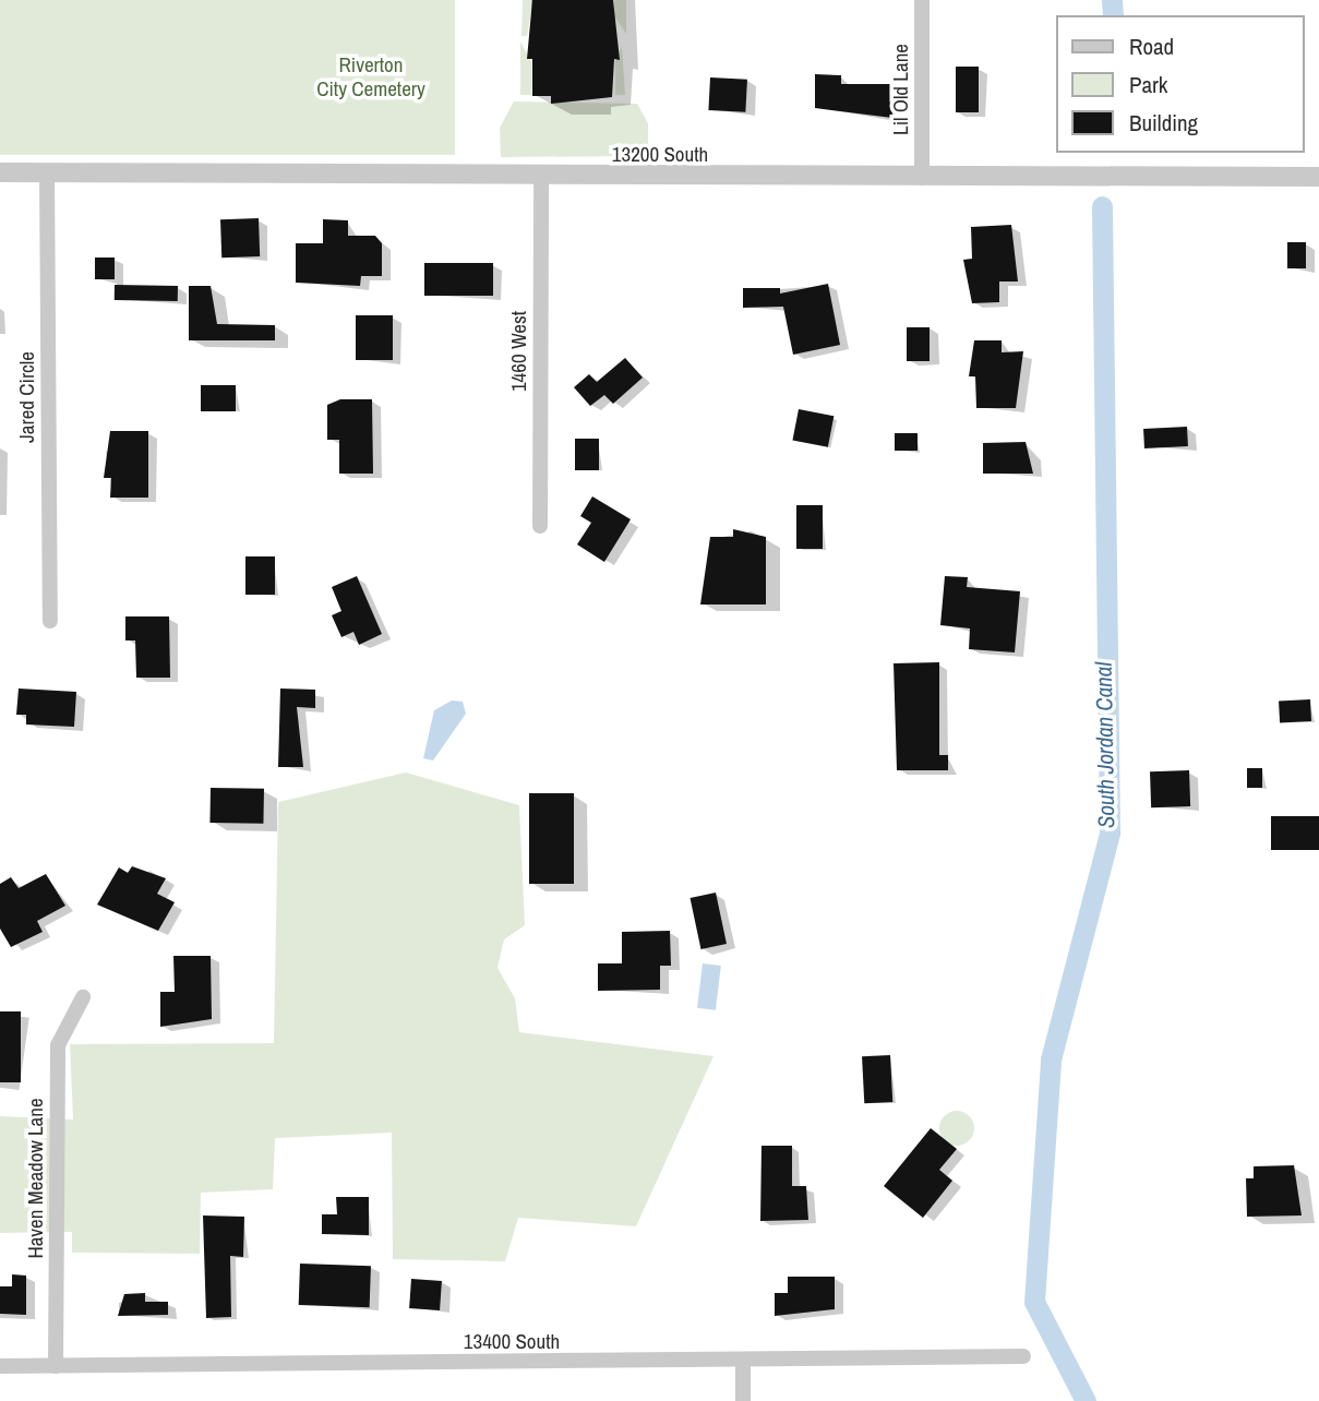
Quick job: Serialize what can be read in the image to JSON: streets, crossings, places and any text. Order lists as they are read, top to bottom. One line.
{"streets":{"street":["Lil Old Lane","13200 South","1460 West","Jared Circle","Haven Meadow Lane","13400 South"]},"crossings":[["Lil Old Lane","13200 South"],["13200 South","1460 West"],["13200 South","Jared Circle"],["Haven Meadow Lane","13400 South"]],"water":["South Jordan Canal"],"parks":["Riverton City Cemetery"],"legend":["Road","Park","Building"]}
